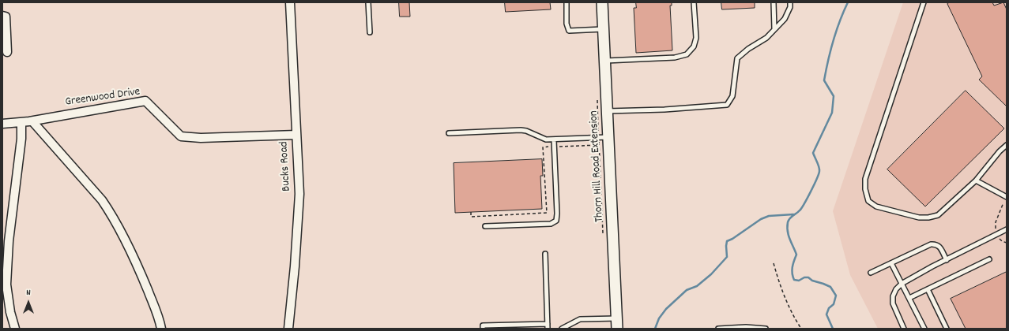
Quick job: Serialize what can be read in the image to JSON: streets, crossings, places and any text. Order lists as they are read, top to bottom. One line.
{"streets":{"street":["Greenwood Drive","Bucks Road","Thorn Hill Road Extension"]},"crossings":[["Greenwood Drive","Bucks Road"]],"north":"top"}
